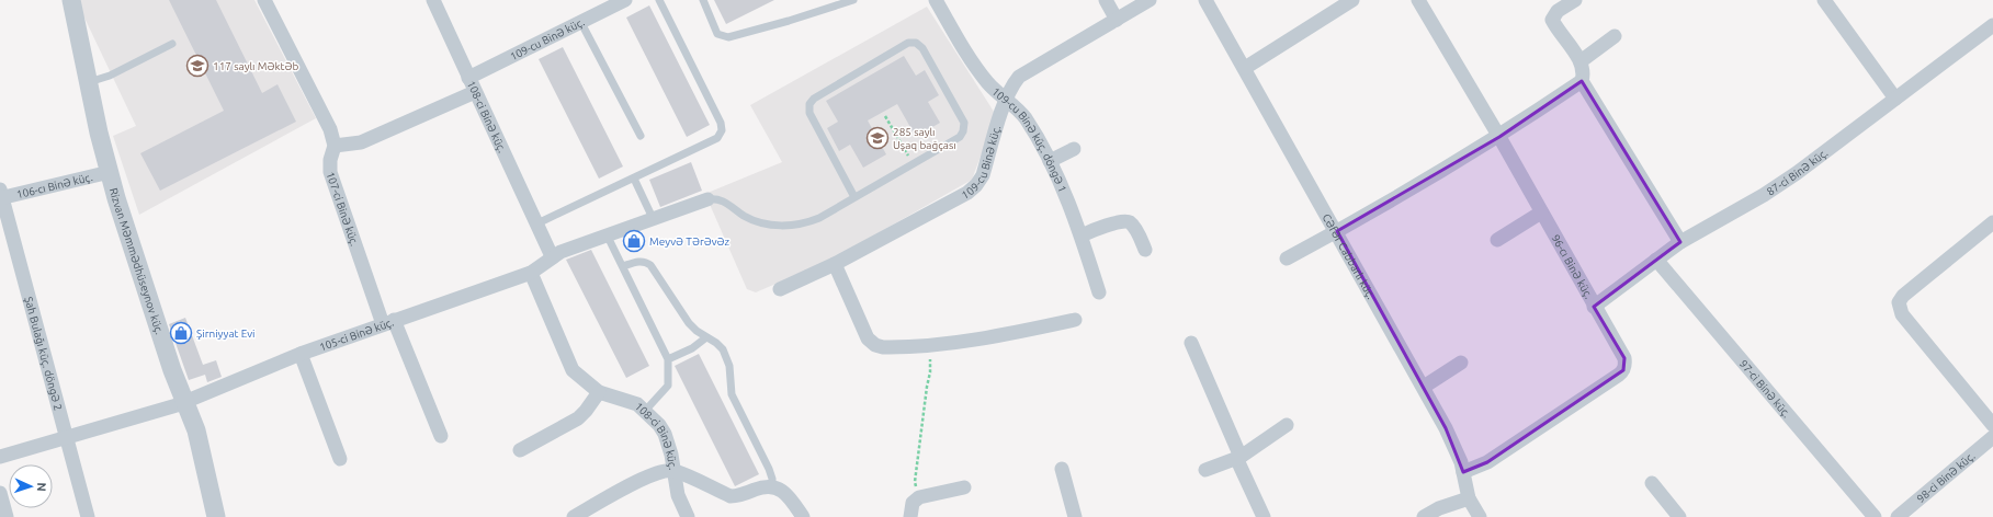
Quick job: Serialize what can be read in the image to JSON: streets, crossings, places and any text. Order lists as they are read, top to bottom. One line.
{"streets":{"street":["109-cu Binə küç.","108-ci Binə küç.","109-cu Binə küç. döngə 1","87-ci Binə küç.","106-cı Binə küç.","107-ci Binə küç.","Cəfər Cabbarlı küç.","Rizvan Məmmədhüseynov küç.","96-cı Binə küç.","105-ci Binə küç.","Şah Bulağı küç. döngə 2","97-ci Binə küç.","98-ci Binə küç."]},"crossings":[["109-cu Binə küç.","108-ci Binə küç."],["109-cu Binə küç.","109-cu Binə küç. döngə 1"],["108-ci Binə küç.","105-ci Binə küç."],["87-ci Binə küç.","96-cı Binə küç."],["87-ci Binə küç.","97-ci Binə küç."],["106-cı Binə küç.","Rizvan Məmmədhüseynov küç."],["106-cı Binə küç.","Şah Bulağı küç. döngə 2"],["107-ci Binə küç.","105-ci Binə küç."],["Cəfər Cabbarlı küç.","96-cı Binə küç."],["Rizvan Məmmədhüseynov küç.","105-ci Binə küç."],["105-ci Binə küç.","Şah Bulağı küç. döngə 2"]],"places":{"school or university":["117 saylı Məktəb","285 saylı Uşaq bağçası"],"shop":["Meyvə Tərəvəz","Şirniyyat Evi"]},"north":"right"}
